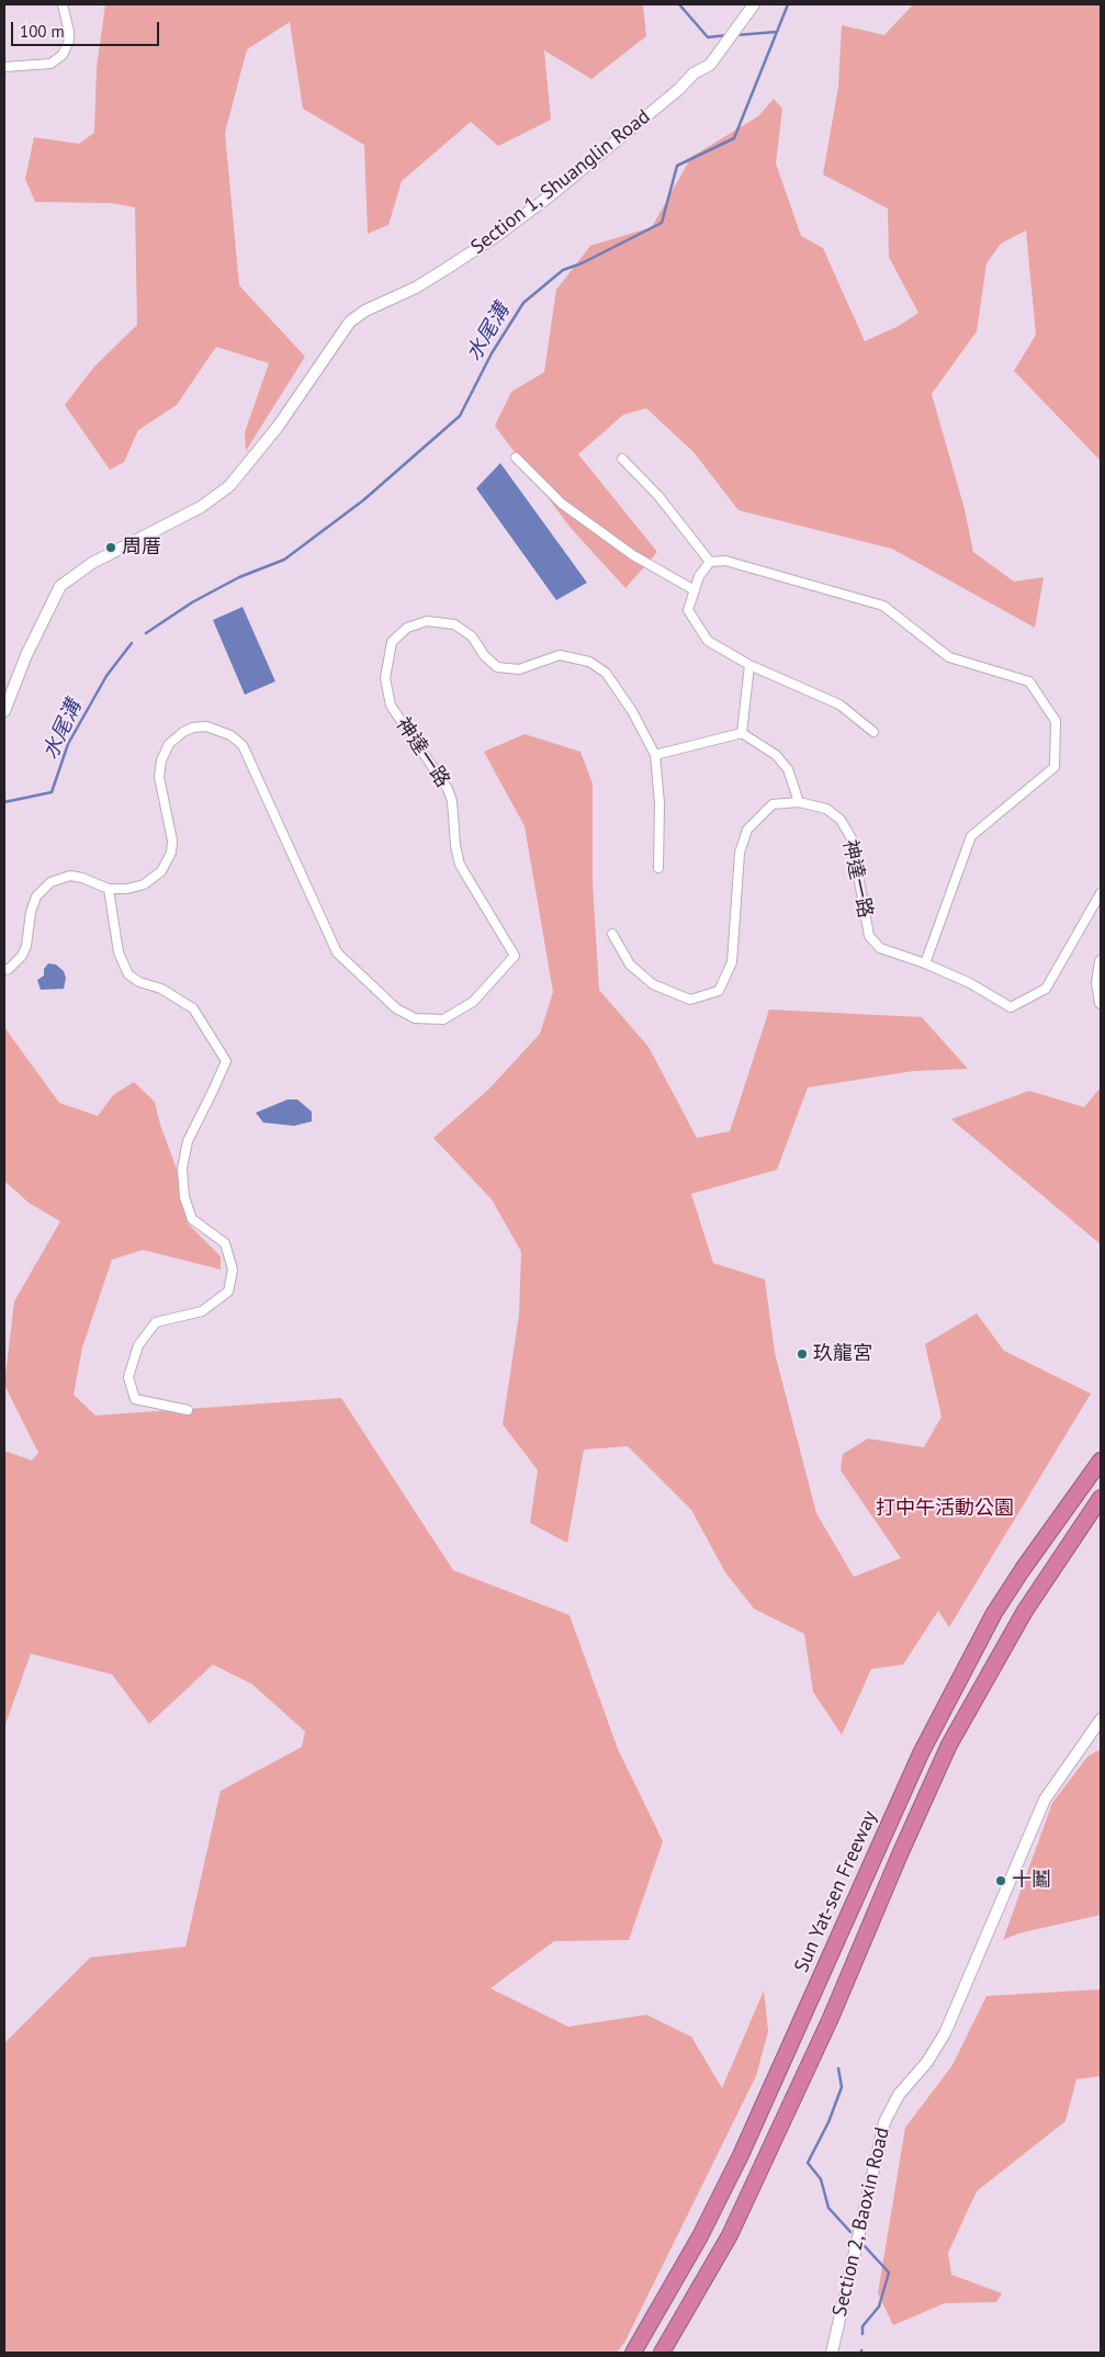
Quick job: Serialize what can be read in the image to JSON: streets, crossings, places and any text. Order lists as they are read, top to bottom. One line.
{"streets":{"highway":["Sun Yat-sen Freeway"],"street":["Section 1, Shuanglin Road","神達一路","Section 2, Baoxin Road"]},"water":["水尾溝"],"parks":["打中午活動公園"],"places":["周厝","玖龍宮","十鬮"],"scale_bar":"100 m"}
